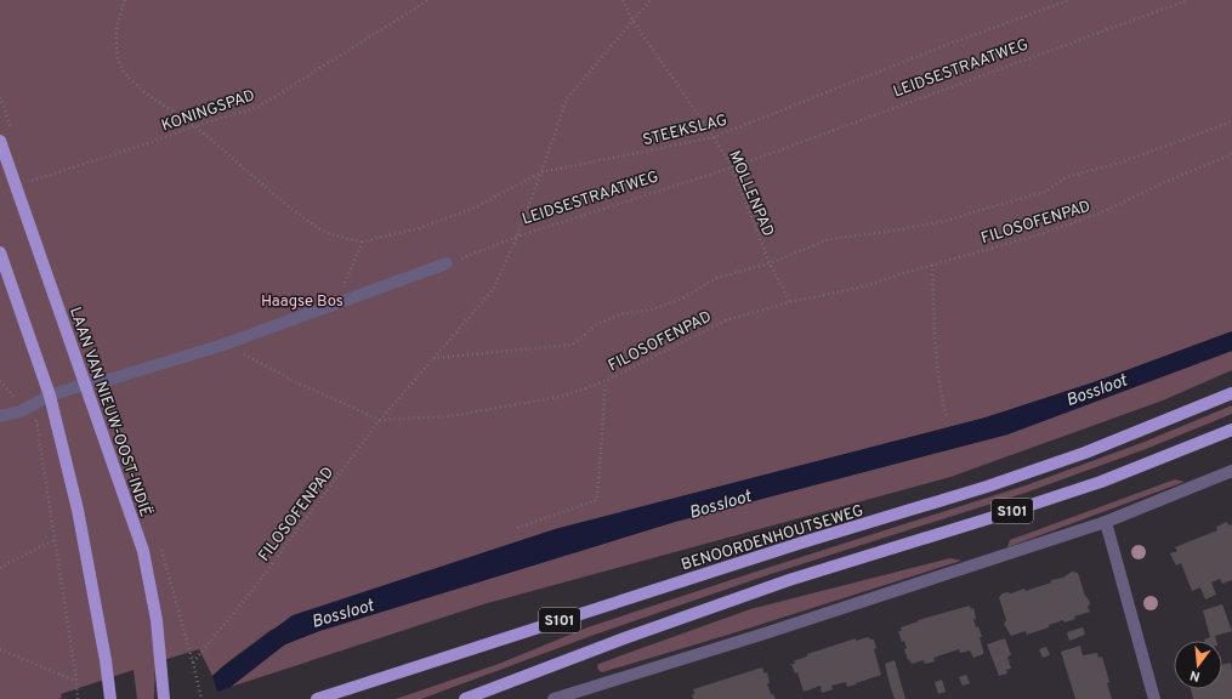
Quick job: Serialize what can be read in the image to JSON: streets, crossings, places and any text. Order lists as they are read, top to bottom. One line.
{"streets":{"main road":["LAAN VAN NIEUW-OOST-INDIË","S101","BENOORDENHOUTSEWEG"],"path":["LEIDSESTRAATWEG","KONINGSPAD","STEEKSLAG","MOLLENPAD","FILOSOFENPAD"]},"crossings":[["LEIDSESTRAATWEG","MOLLENPAD"],["STEEKSLAG","MOLLENPAD"],["MOLLENPAD","FILOSOFENPAD"]],"water":["Bossloot"],"parks":["Haagse Bos"],"north":"bottom"}
